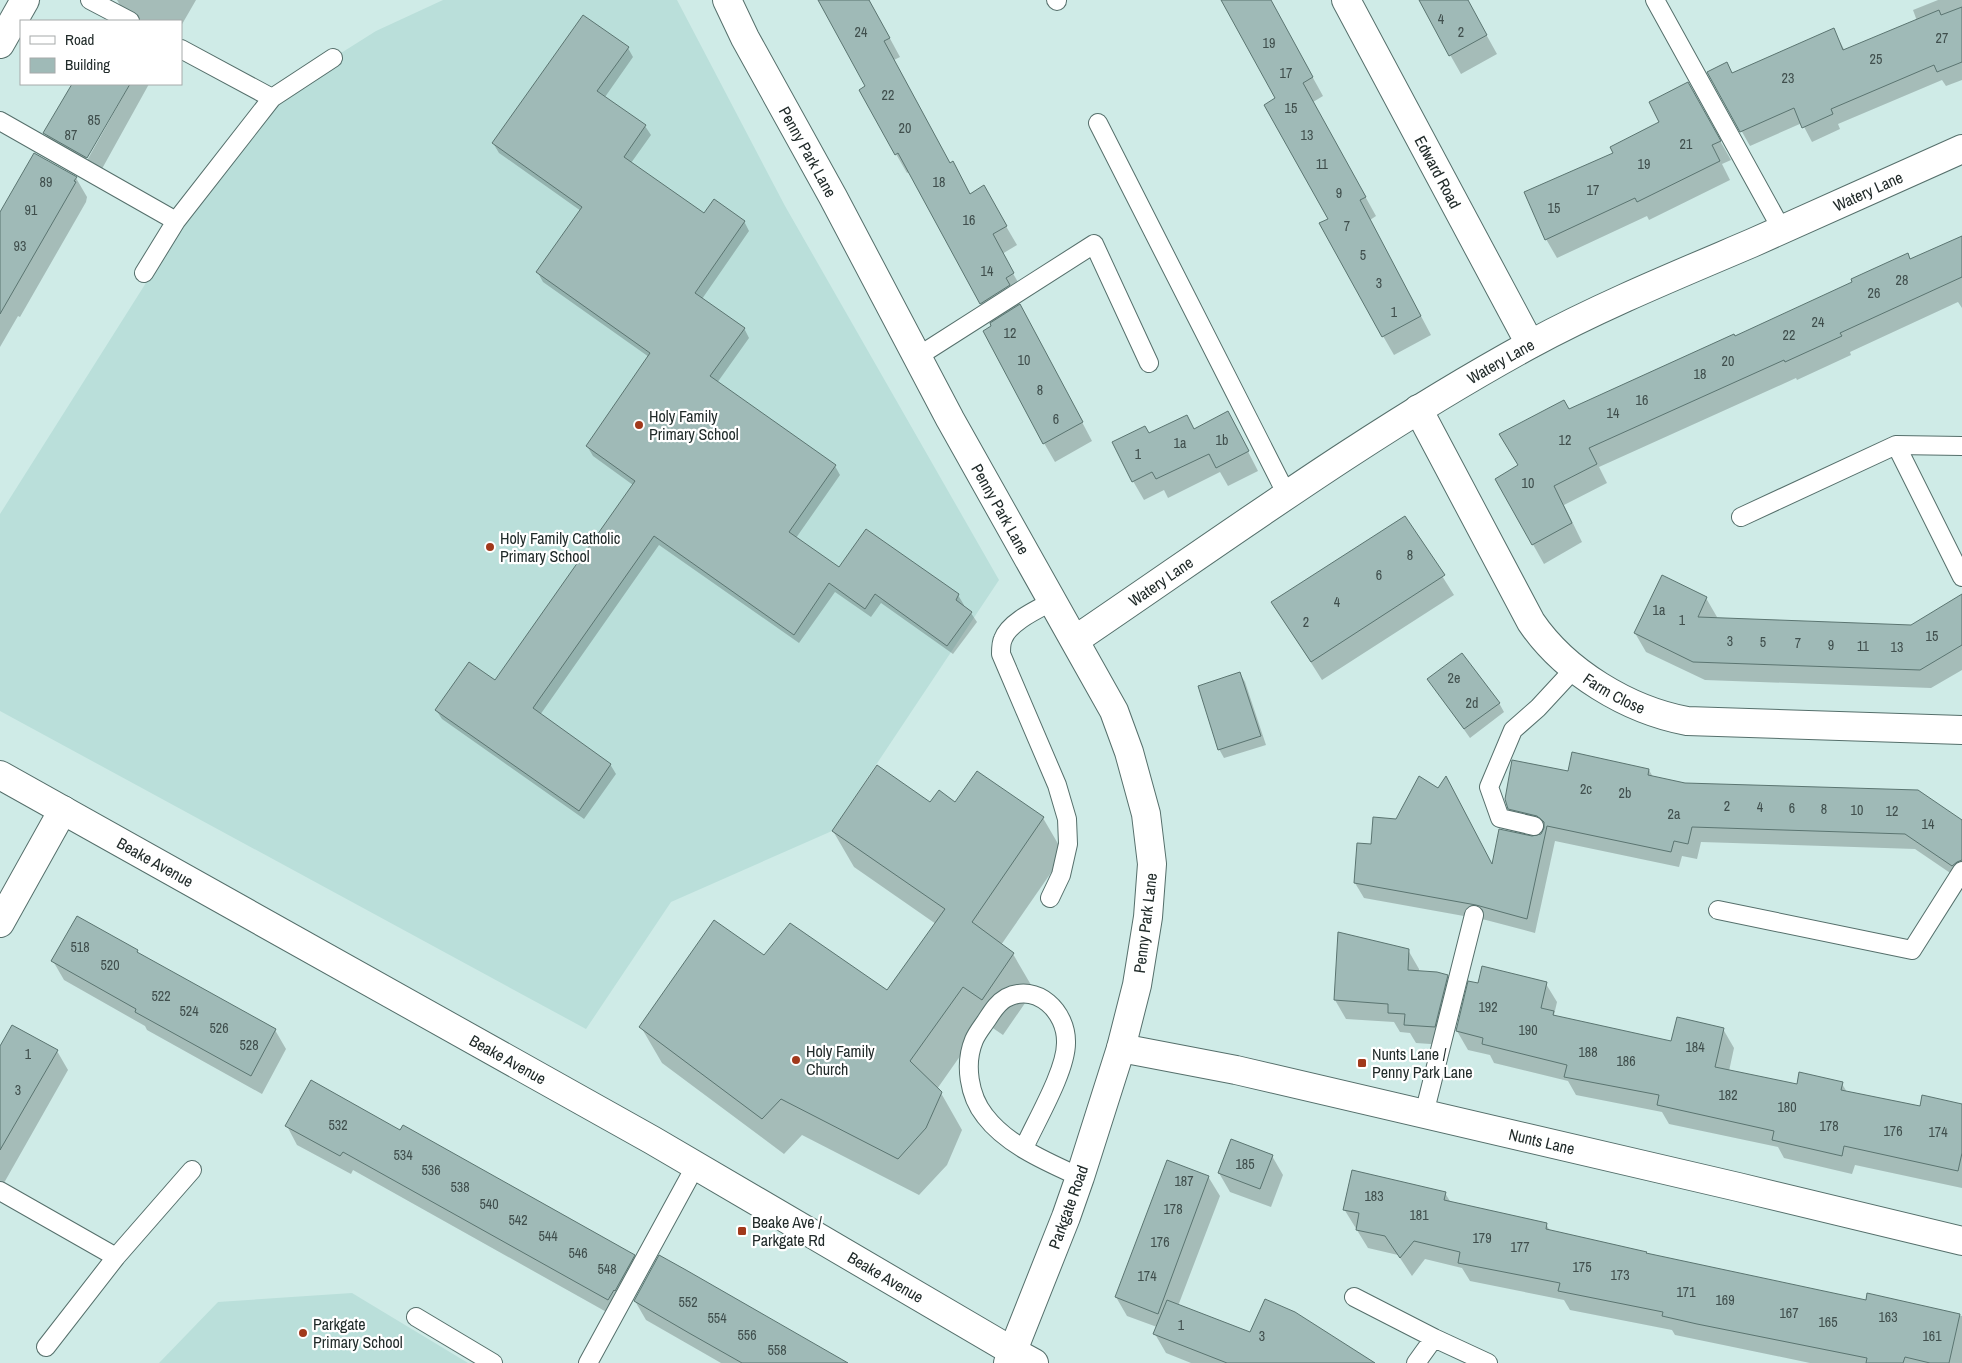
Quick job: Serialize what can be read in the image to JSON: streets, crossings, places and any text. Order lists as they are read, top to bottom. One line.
{"streets":{"street":["Penny Park Lane","Edward Road","Watery Lane","Farm Close","Beake Avenue","Nunts Lane","Parkgate Road"]},"crossings":[["Penny Park Lane","Watery Lane"],["Penny Park Lane","Nunts Lane"],["Penny Park Lane","Parkgate Road"],["Edward Road","Watery Lane"],["Watery Lane","Farm Close"],["Beake Avenue","Parkgate Road"],["Nunts Lane","Parkgate Road"]],"places":{"other":["Holy Family Primary School","Holy Family Catholic Primary School","Holy Family Church","Parkgate Primary School"],"transit":["Nunts Lane / Penny Park Lane","Beake Ave / Parkgate Rd"]},"house_numbers":["4","24","2","27","19","25","17","23","22","15","85","20","87","13","21","11","19","89","18","17","9","15","91","16","7","93","5","14","28","3","26","1","24","12","22","10","20","18","8","16","14","6","1b","12","1a","1","10","8","6","4","1a","1","2","15","3","5","7","9","11","13","2e","2d","2c","2b","2","4","6","8","10","12","2a","14","518","520","522","192","524","526","190","528","184","188","1","186","3","182","180","532","178","176","174","534","185","536","187","538","183","540","178","181","542","544","179","176","177","546","175","548","173","174","171","169","552","167","163","554","165","1","556","3","161","558"],"legend":["Road","Building"]}
